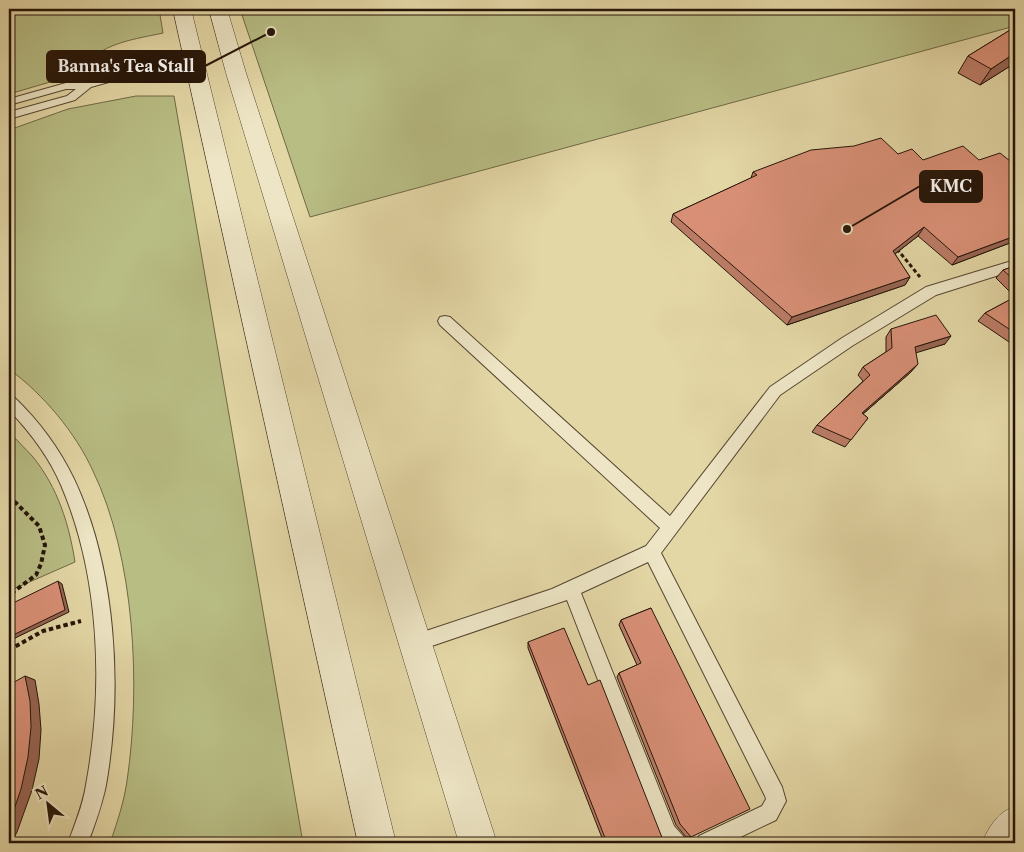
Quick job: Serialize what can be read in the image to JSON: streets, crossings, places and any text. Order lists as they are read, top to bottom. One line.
{"places":["Banna's Tea Stall","KMC"],"north":"top left"}
